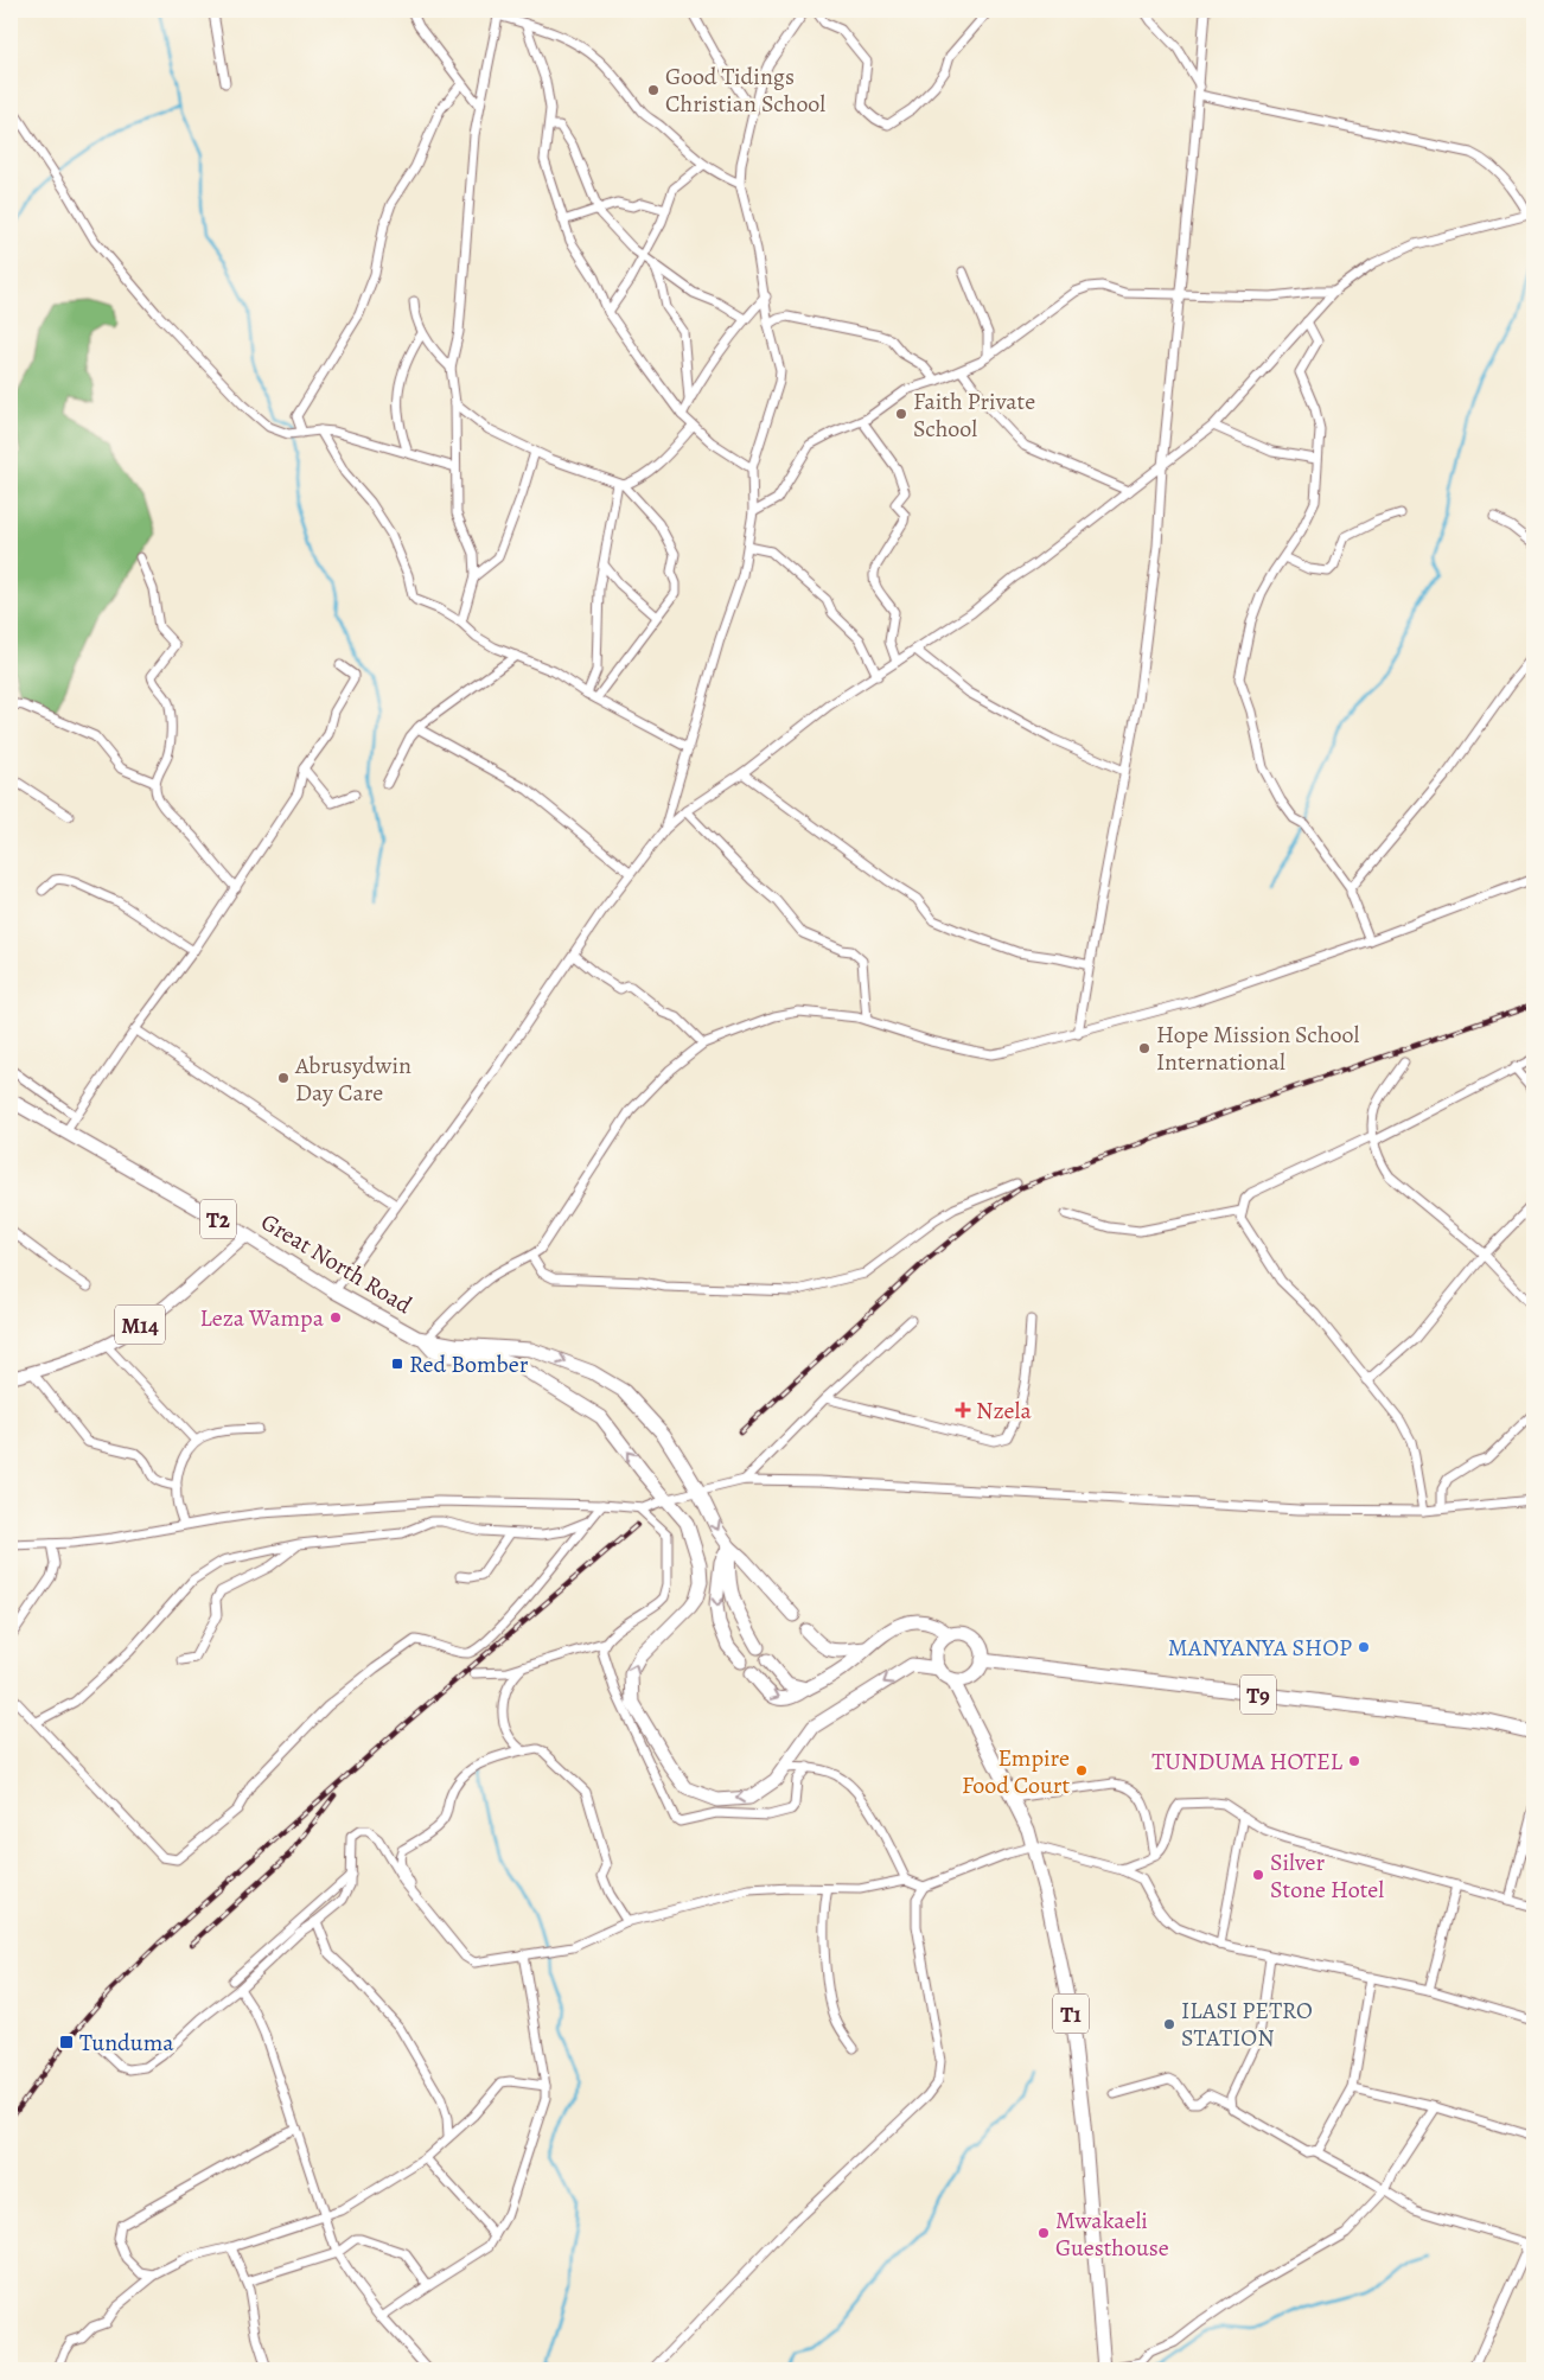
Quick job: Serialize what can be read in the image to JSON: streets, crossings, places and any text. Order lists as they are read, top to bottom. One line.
{"streets":{"highway":["T2","Great North Road","T9","T1"],"main road":["M14"]},"crossings":[["Great North Road","M14"],["Great North Road","T1"],["T9","T1"]],"places":{"other":["Good Tidings Christian School","Faith Private School","Hope Mission School International","Abrusydwin Day Care","Leza Wampa","MANYANYA SHOP","TUNDUMA HOTEL","Empire Food Court","Silver Stone Hotel","ILASI PETRO STATION","Mwakaeli Guesthouse"],"transit":["Red Bomber","Tunduma"],"health":["Nzela"]}}
